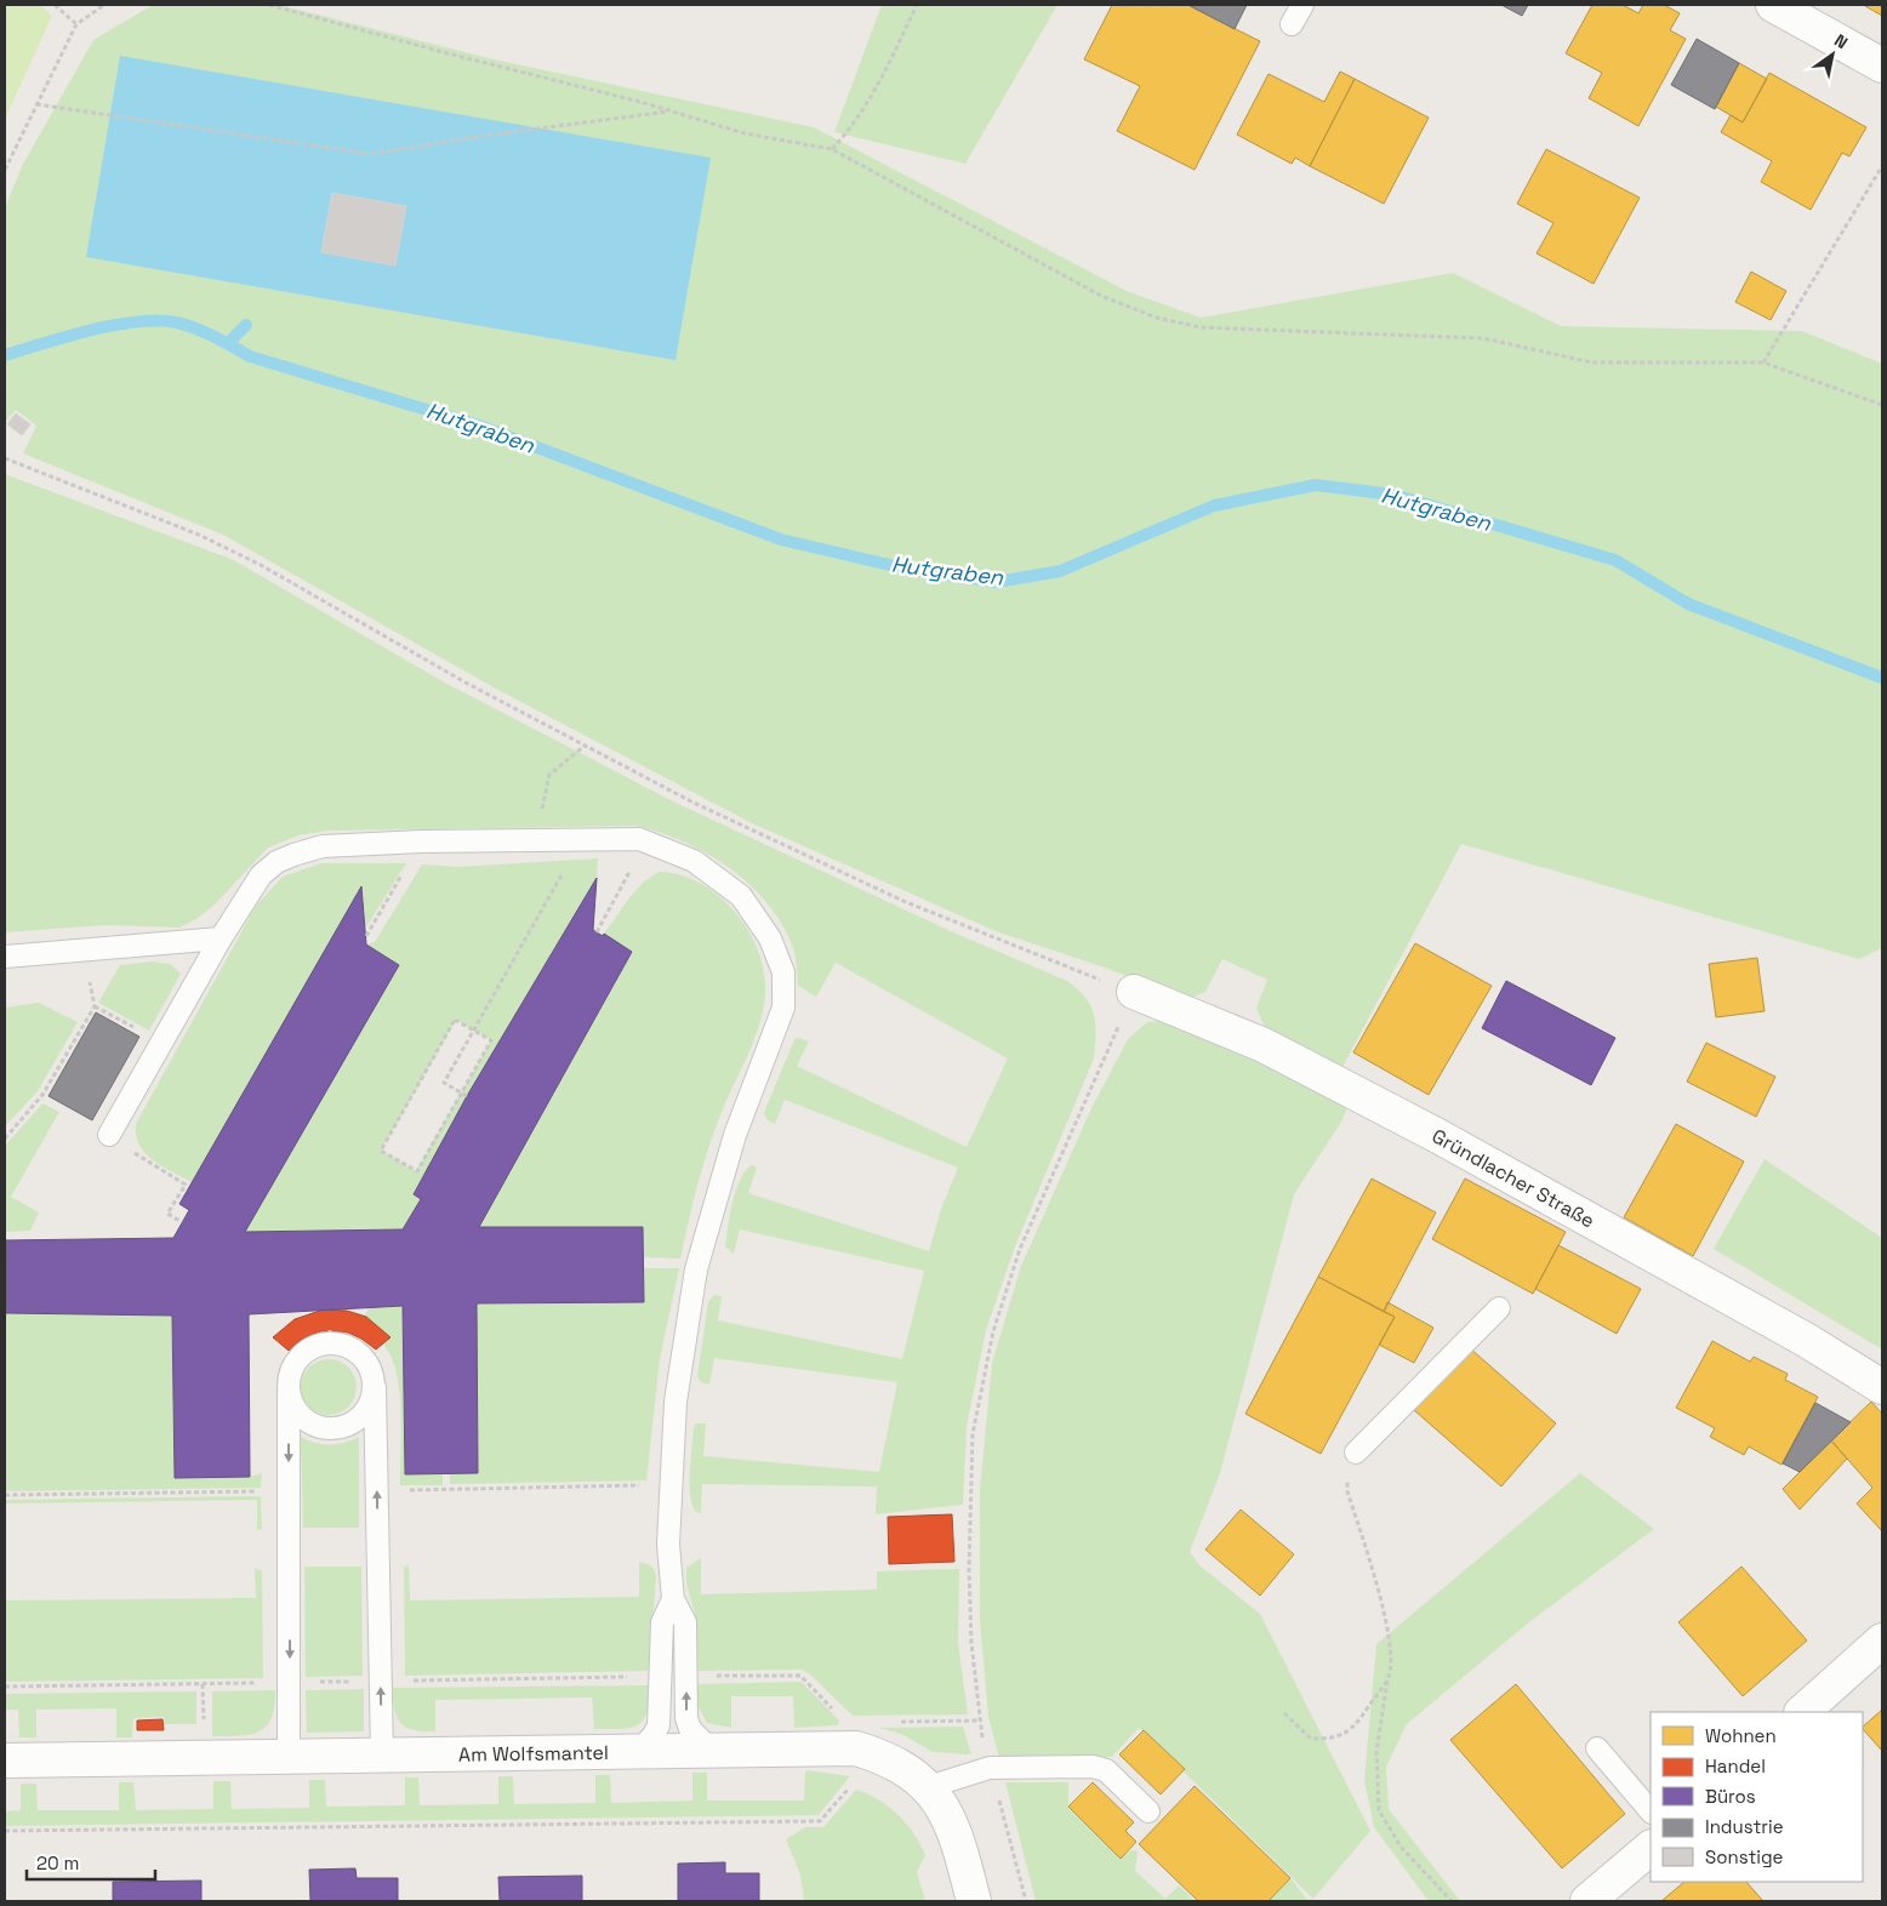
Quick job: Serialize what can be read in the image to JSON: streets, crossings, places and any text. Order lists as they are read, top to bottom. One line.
{"streets":{"street":["Gründlacher Straße","Am Wolfsmantel"]},"water":["Hutgraben"],"legend":["Wohnen","Handel","Büros","Industrie","Sonstige"],"scale_bar":"20 m","north":"top right"}
